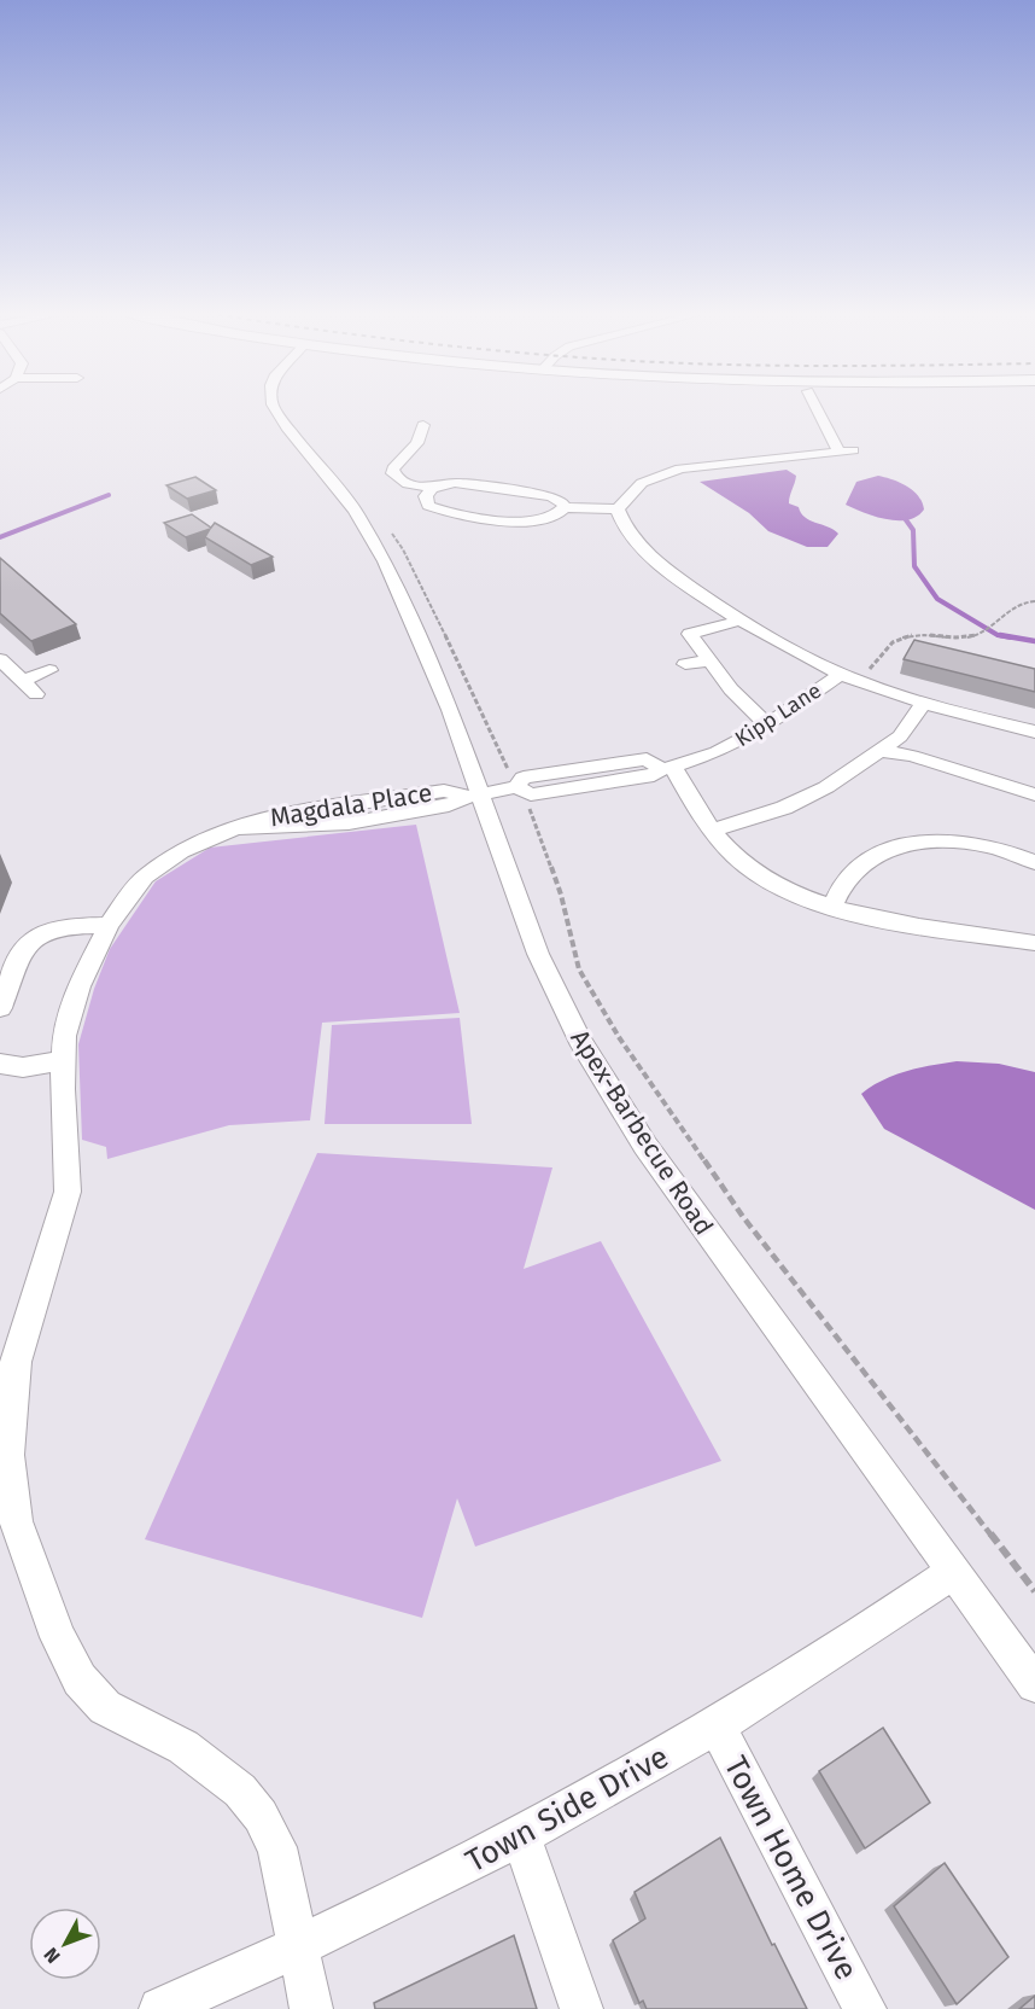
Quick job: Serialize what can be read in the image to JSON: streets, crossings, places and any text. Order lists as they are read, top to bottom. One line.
{"streets":{"street":["Kipp Lane","Magdala Place","Apex-Barbecue Road","Town Side Drive","Town Home Drive"]},"crossings":[["Kipp Lane","Magdala Place"],["Magdala Place","Apex-Barbecue Road"],["Magdala Place","Town Side Drive"],["Apex-Barbecue Road","Town Side Drive"],["Town Side Drive","Town Home Drive"]],"north":"bottom left"}
